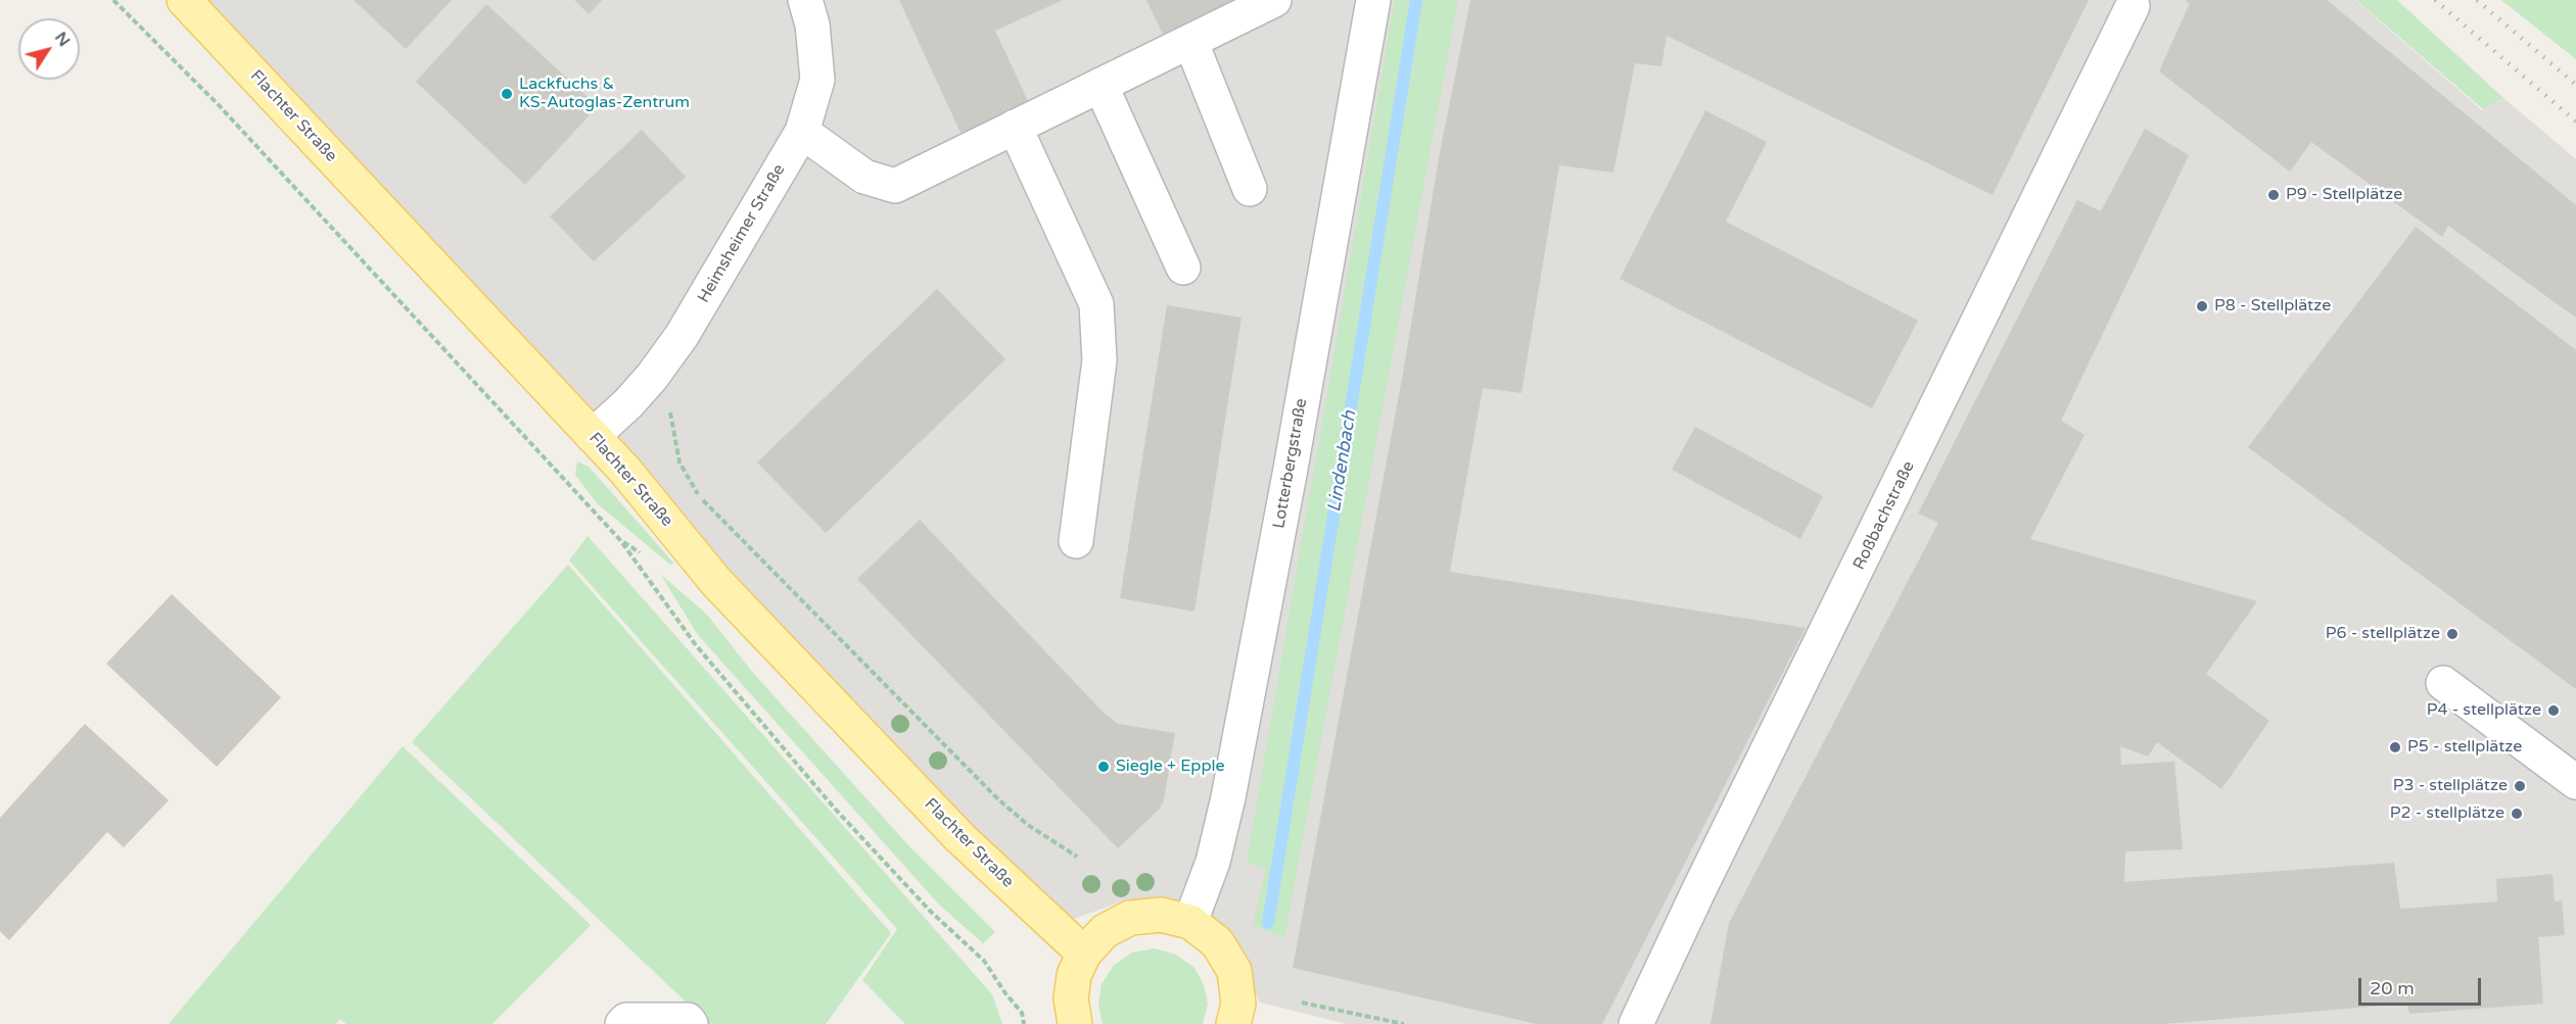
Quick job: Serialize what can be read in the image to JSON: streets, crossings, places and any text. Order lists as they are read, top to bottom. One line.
{"streets":{"main road":["Flachter Straße"],"street":["Heimsheimer Straße","Lotterbergstraße","Roßbachstraße"]},"crossings":[["Flachter Straße","Heimsheimer Straße"]],"water":["Lindenbach"],"places":["Lackfuchs & KS-Autoglas-Zentrum","P9 - Stellplätze","P8 - Stellplätze","P6 - stellplätze","P4 - stellplätze","P5 - stellplätze","Siegle + Epple","P3 - stellplätze","P2 - stellplätze"],"scale_bar":"20 m","north":"top right"}
